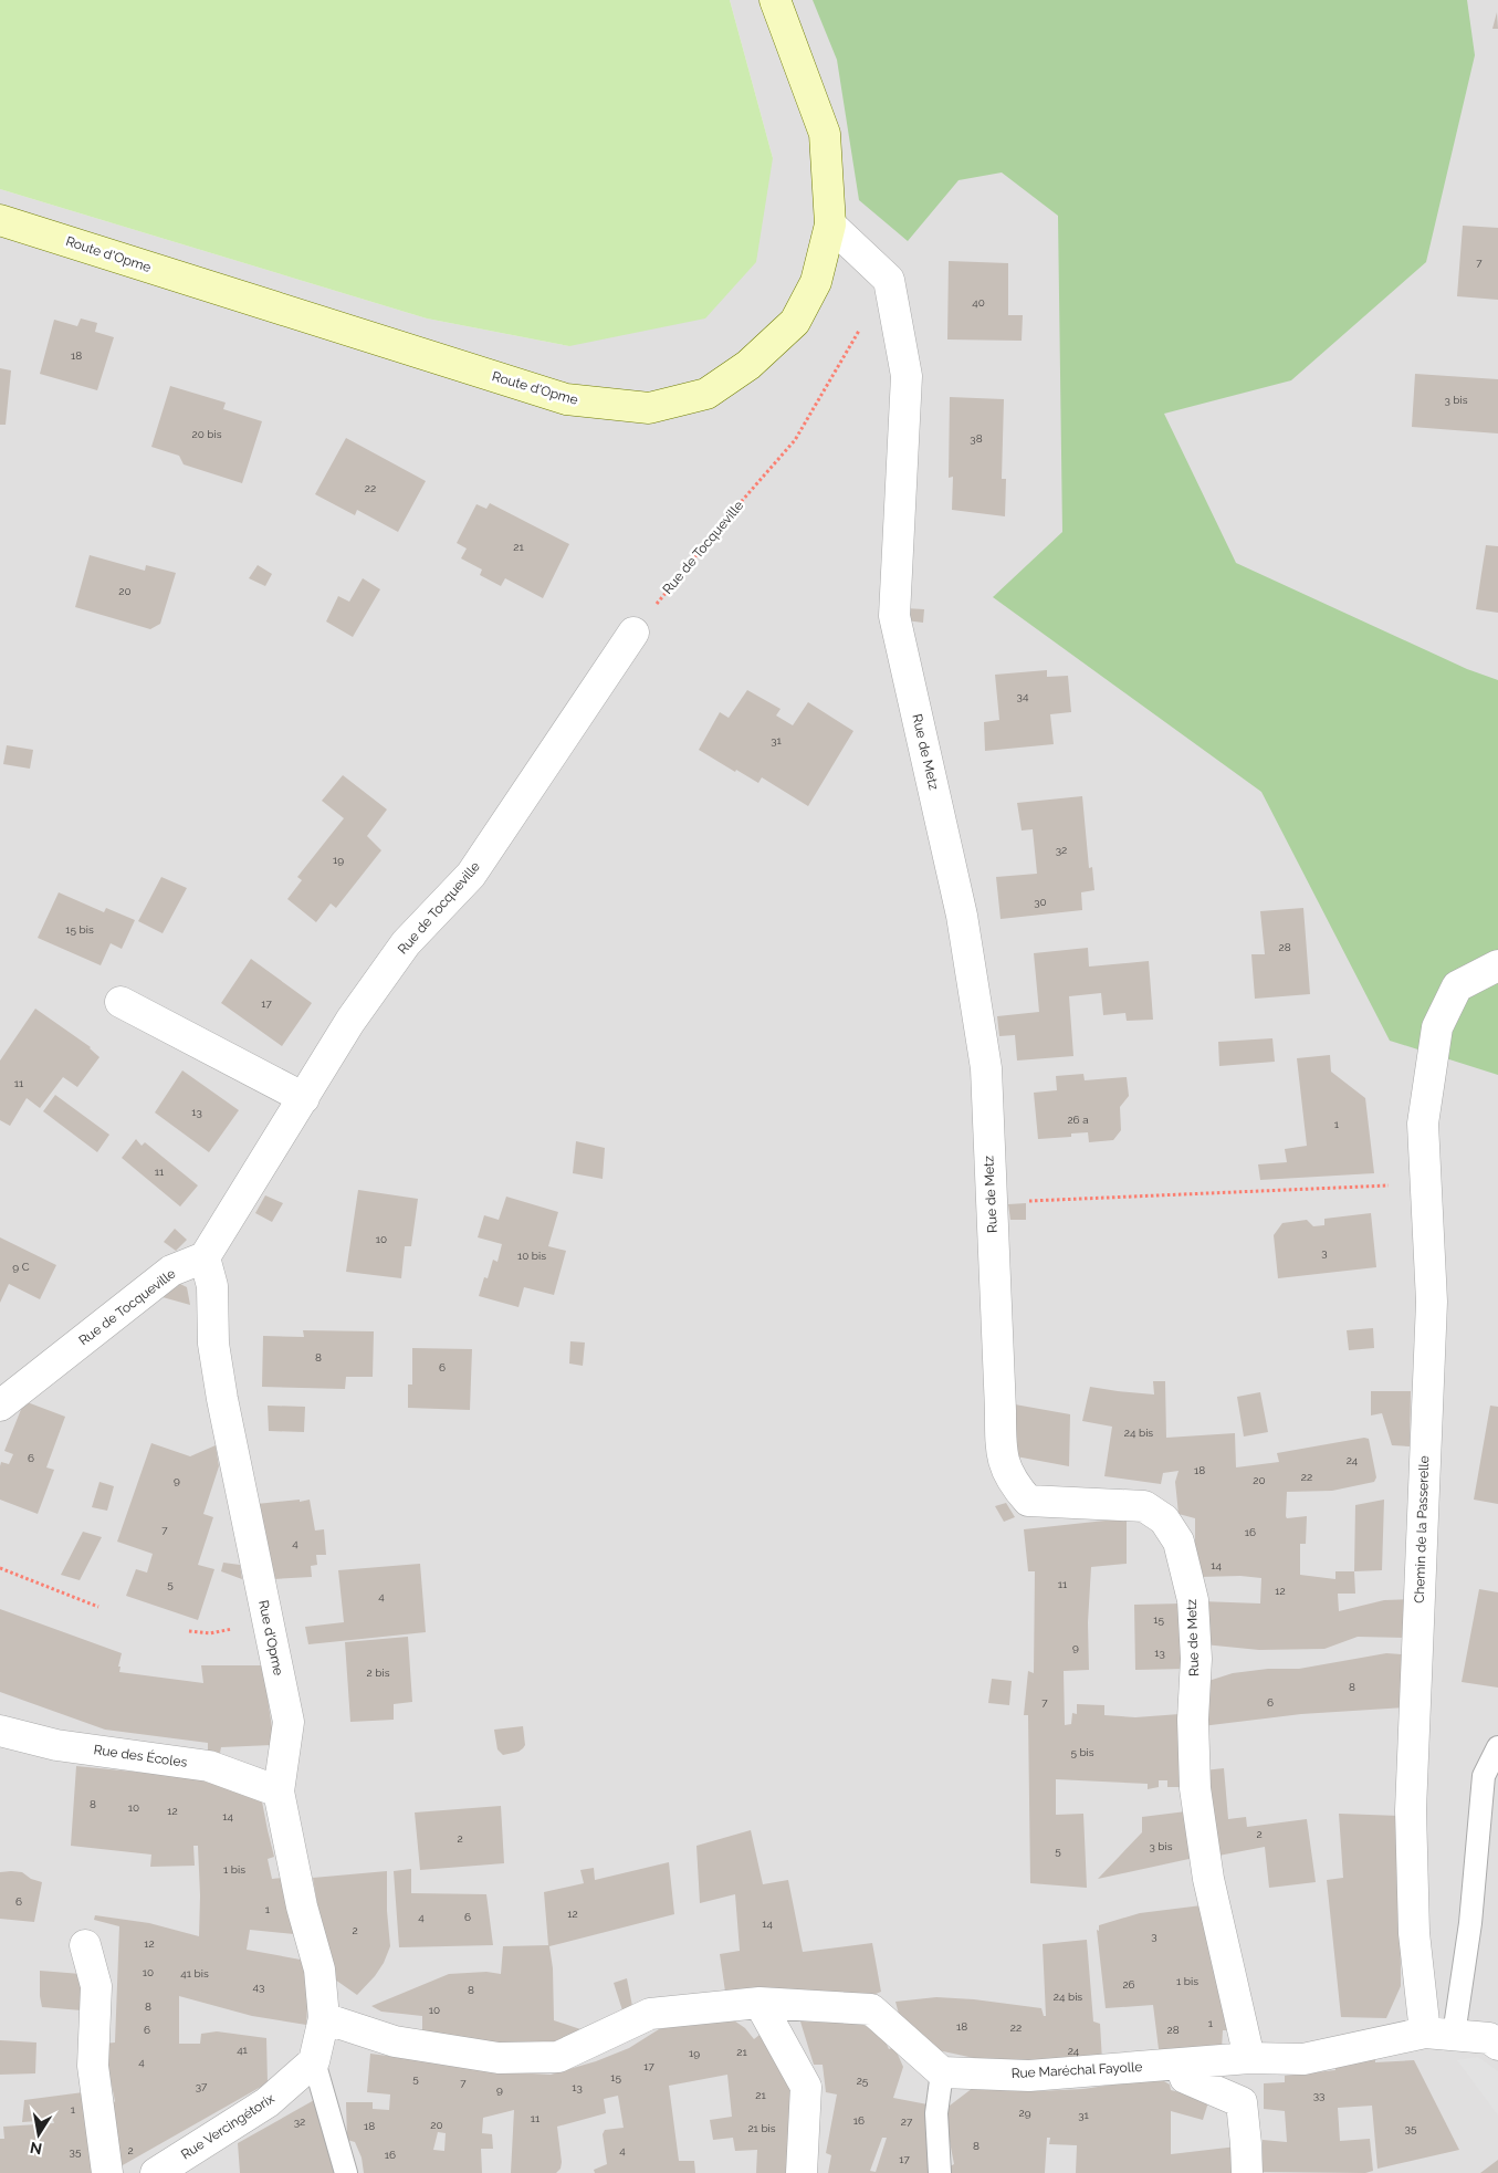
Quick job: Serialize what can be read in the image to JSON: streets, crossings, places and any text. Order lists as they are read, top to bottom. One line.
{"streets":{"main road":["Route d'Opme"],"street":["Rue de Tocqueville","Rue de Metz","Chemin de la Passerelle","Rue d'Opme","Rue des Écoles","Rue Maréchal Fayolle","Rue Vercingétorix"]},"crossings":[["Rue de Tocqueville","Rue de Metz"],["Rue de Tocqueville","Rue d'Opme"],["Rue de Metz","Rue Maréchal Fayolle"],["Chemin de la Passerelle","Rue Maréchal Fayolle"],["Rue d'Opme","Rue des Écoles"]],"house_numbers":["7","40","18","3 bis","20 bis","38","22","21","20","34","31","32","19","30","15 bis","28","17","11","13","26 a","1","11","10","3","10 bis","9 C","8","6","24 bis","6","24","18","22","9","20","7","16","4","14","5","11","12","4","15","9","13","2 bis","8","7","6","5 bis","8","10","12","14","2","2","3 bis","5","1 bis","6","1","12","4","6","14","2","3","12","10","41 bis","1 bis","26","43","8","24 bis","8","10","1","18","22","6","28","41","24","21","19","4","17","15","5","25","7","37","13","9","21","33","1","29","31","11","16","32","27","20","18","21 bis","35","8","2","4","35","16","17"],"north":"bottom"}
